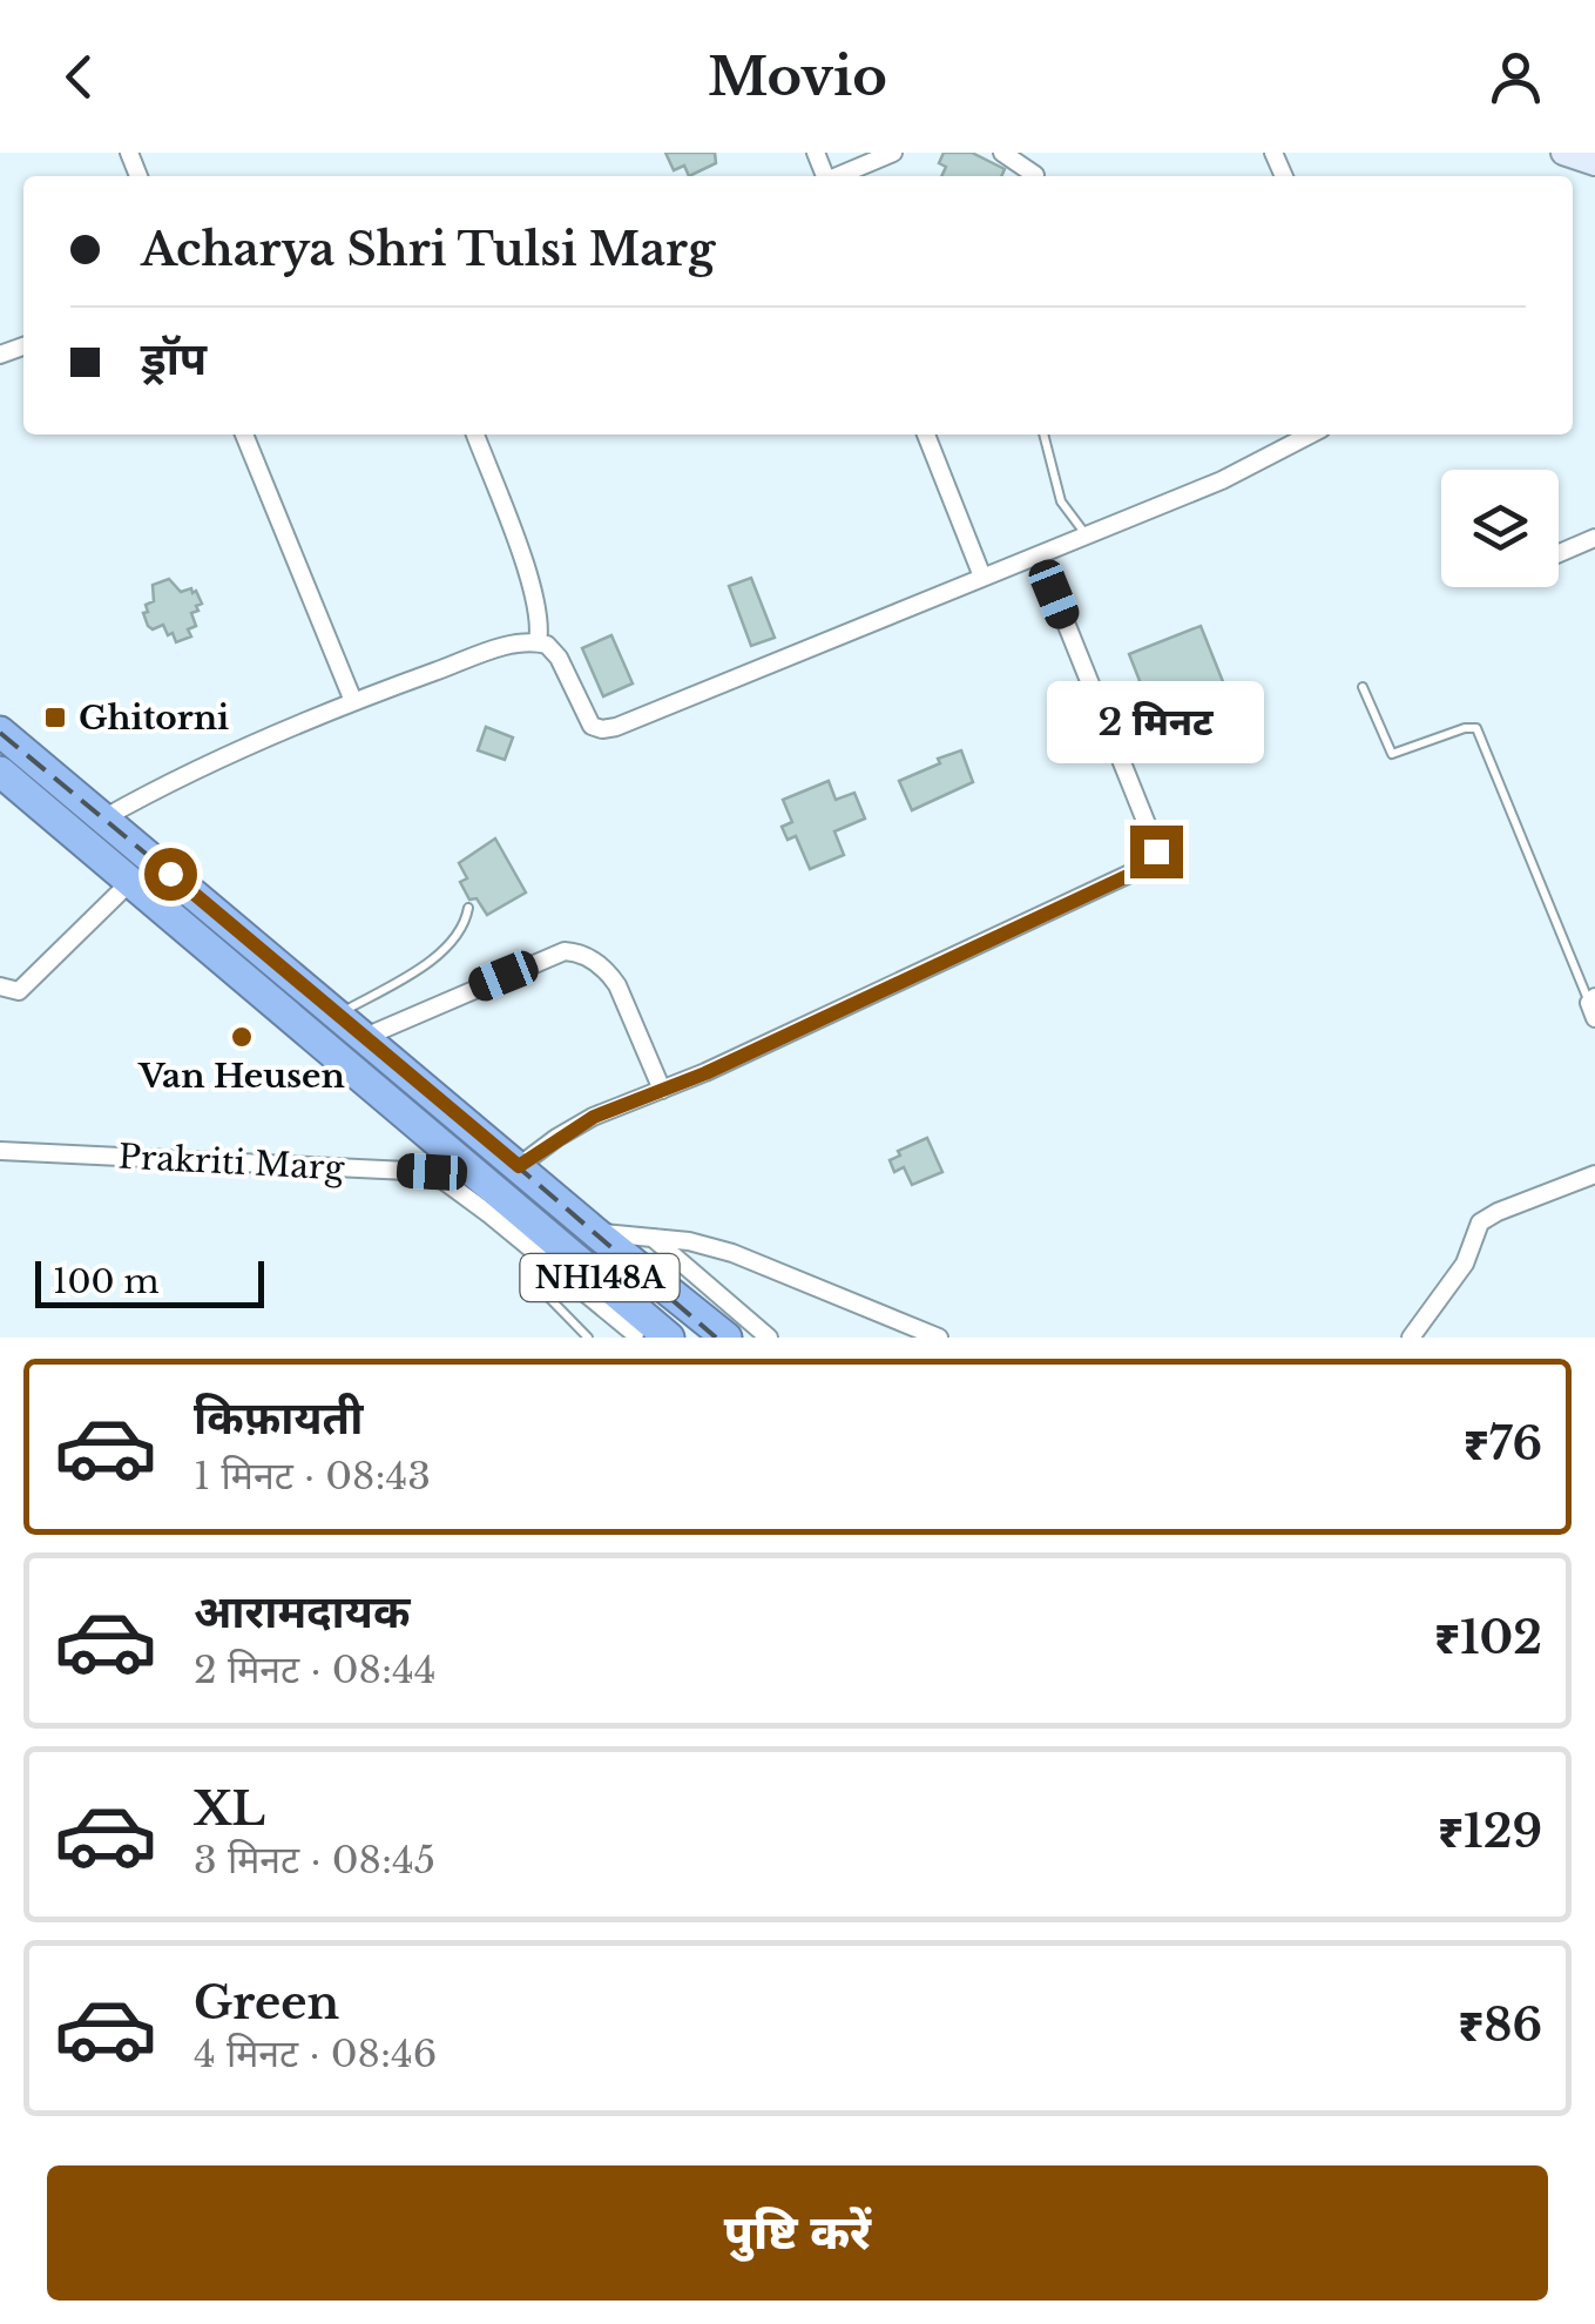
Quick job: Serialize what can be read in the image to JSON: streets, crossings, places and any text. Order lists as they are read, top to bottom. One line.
{"streets":{"highway":["NH148A"],"street":["Prakriti Marg"]},"places":{"transit":["Ghitorni"],"other":["Van Heusen"]},"scale_bar":"100 m","page":{"header":"Movio","banner":["Acharya Shri Tulsi Marg","ड्रॉप"],"bubble":"2 मिनट","scale":"100 m","list":[{"name":"किफ़ायती","note":"1 मिनट · 08:43","value":"₹76"},{"name":"आरामदायक","note":"2 मिनट · 08:44","value":"₹102"},{"name":"XL","note":"3 मिनट · 08:45","value":"₹129"},{"name":"Green","note":"4 मिनट · 08:46","value":"₹86"}],"buttons":"पुष्टि करें"}}
